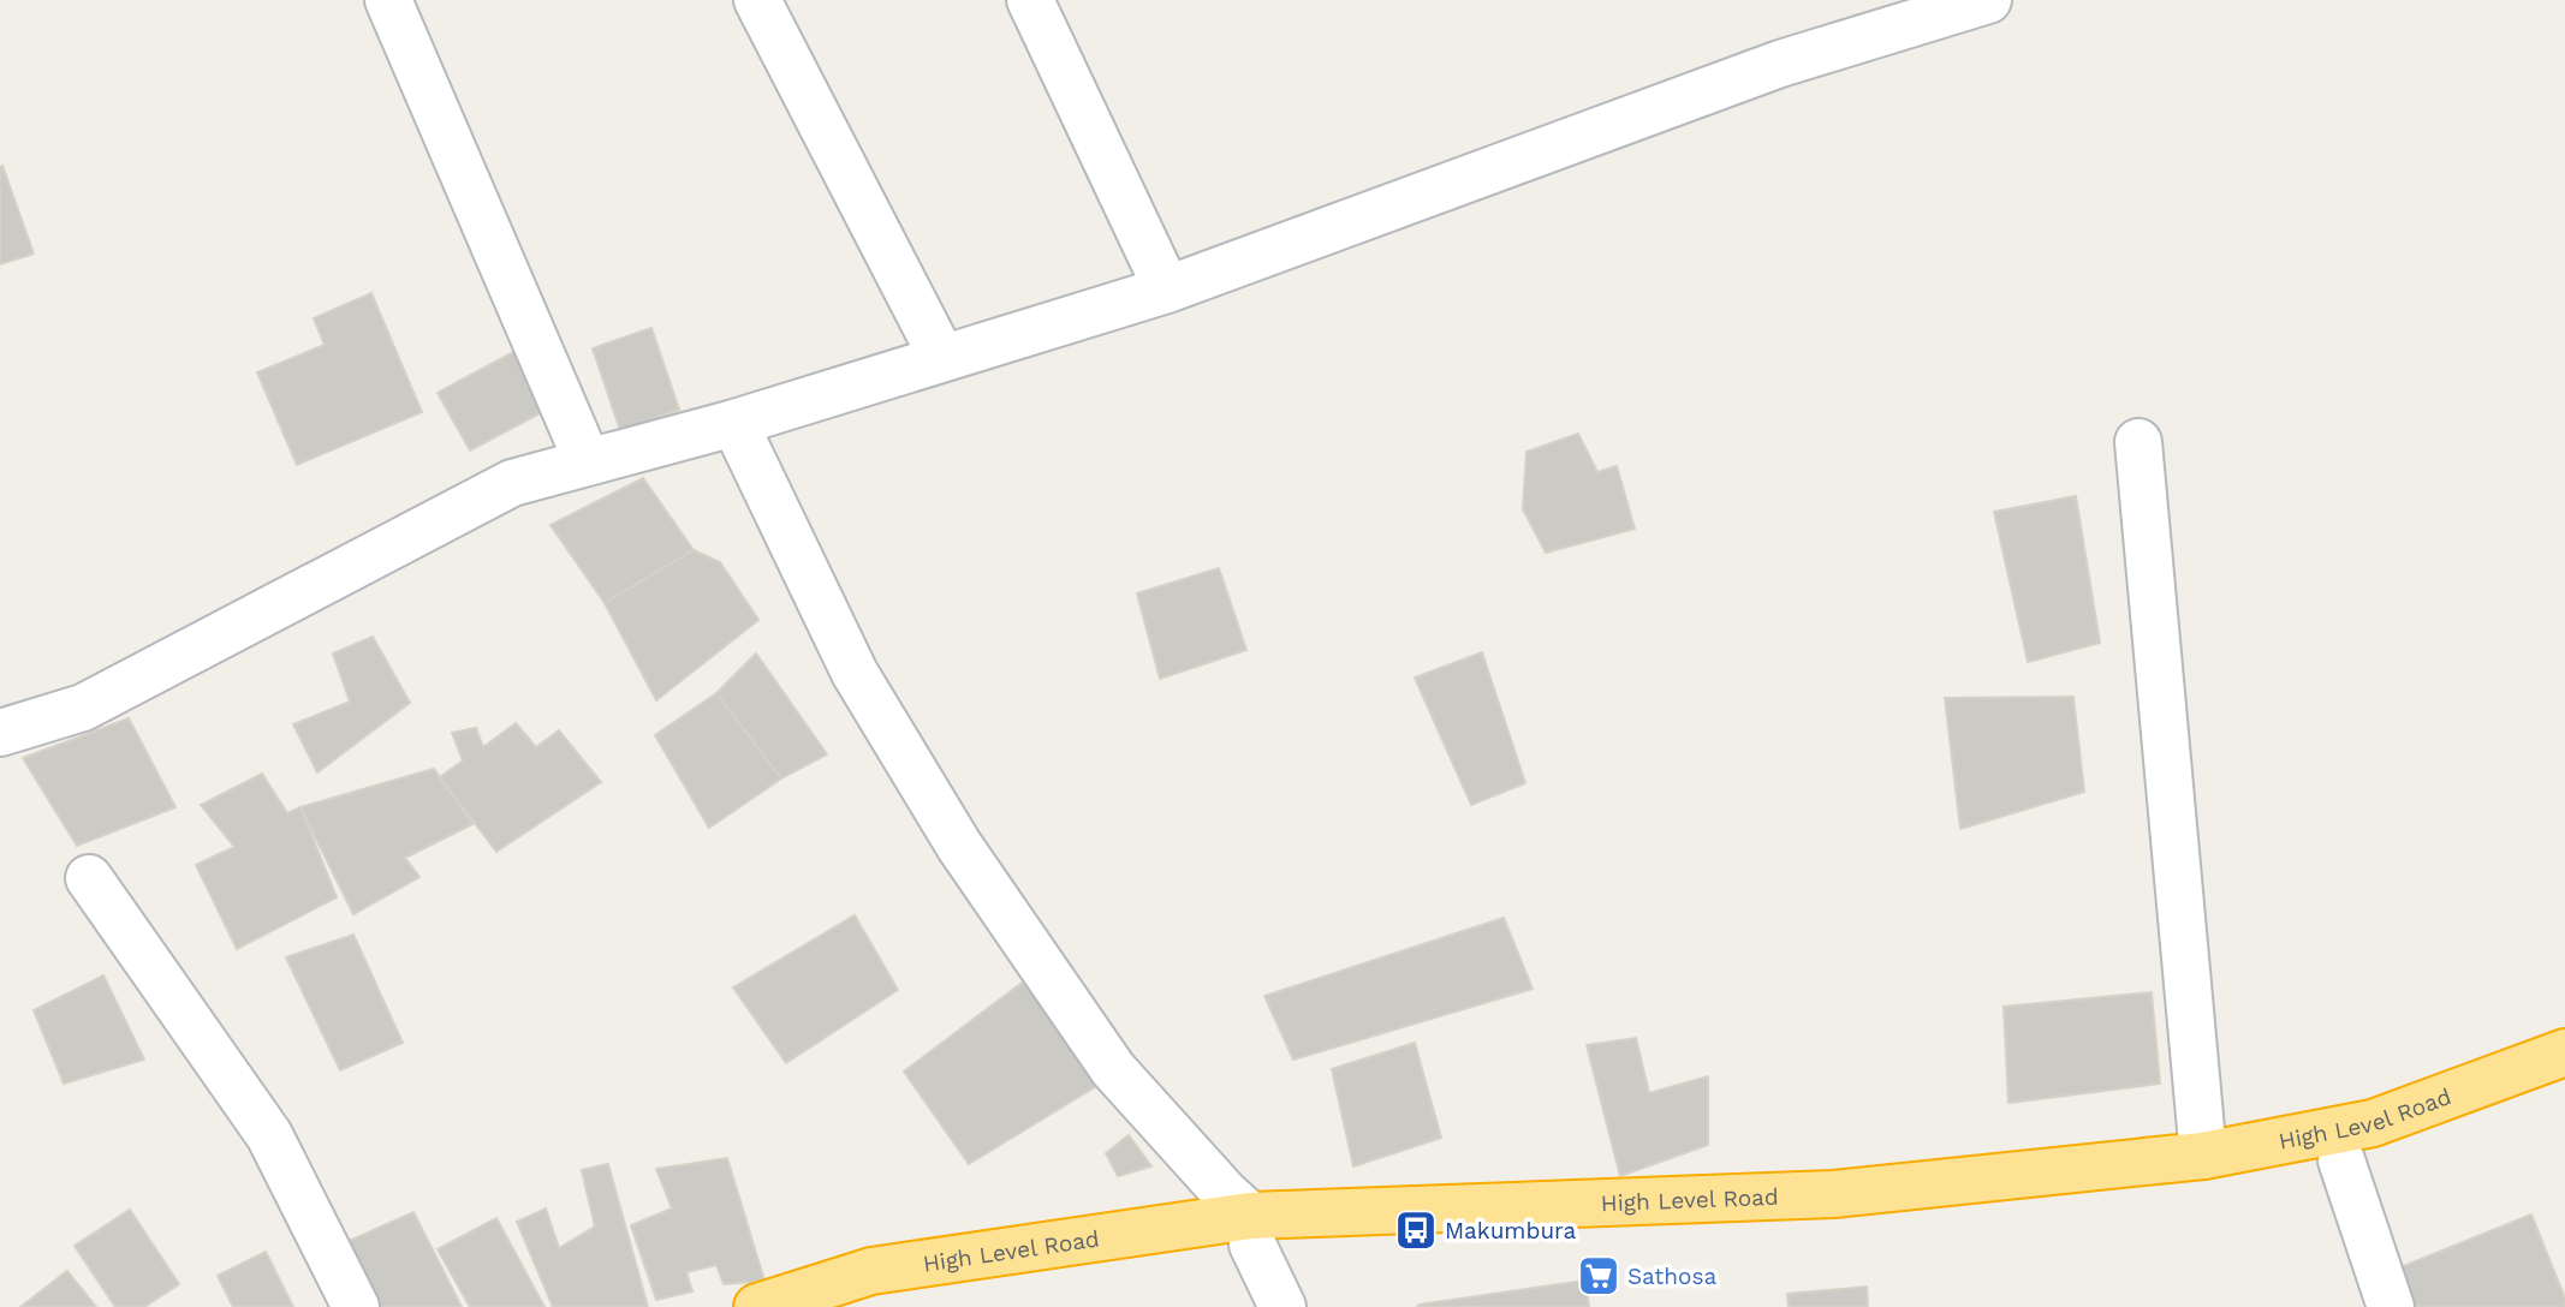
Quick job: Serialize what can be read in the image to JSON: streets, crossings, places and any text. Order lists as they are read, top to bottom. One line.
{"streets":{"highway":["High Level Road"]},"places":{"bus stop":["Makumbura"],"supermarket":["Sathosa"]}}
